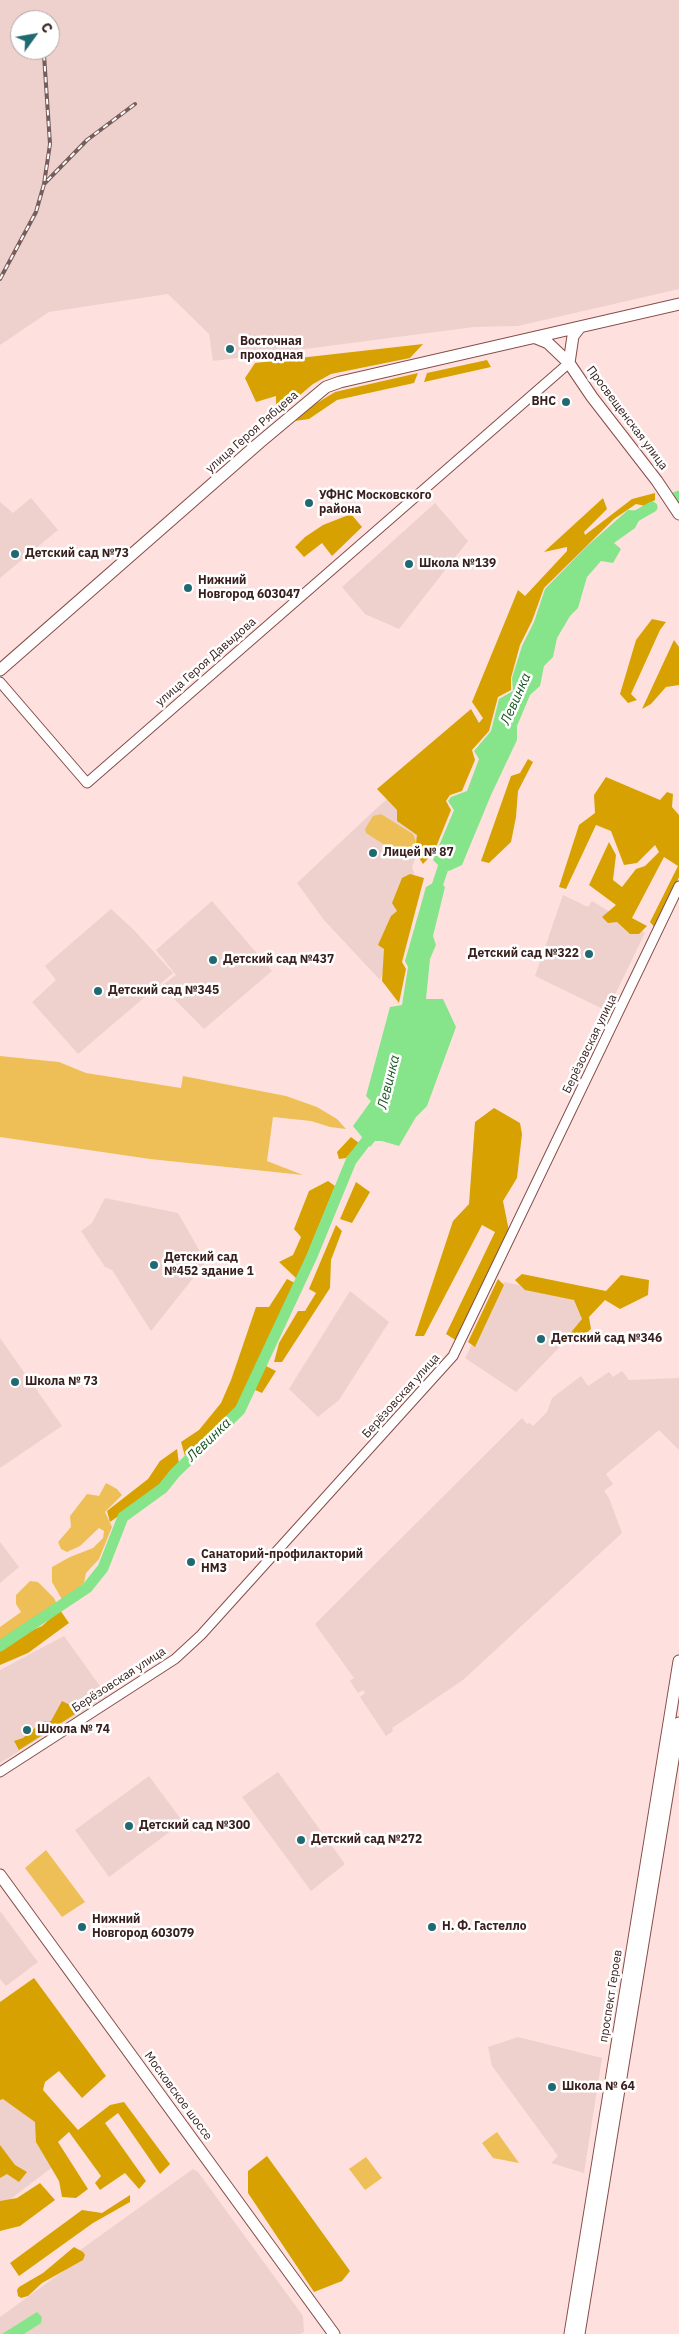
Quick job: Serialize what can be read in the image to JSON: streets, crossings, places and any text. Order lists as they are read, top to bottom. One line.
{"streets":{"main road":["Просвещенская улица","улица Героя Рябцева","проспект Героев","Московское шоссе"],"street":["улица Героя Давыдова","Берёзовская улица"]},"crossings":[["Просвещенская улица","улица Героя Рябцева"],["Просвещенская улица","улица Героя Давыдова"]],"water":["Левинка"],"places":["Восточная проходная","ВНС","УФНС Московского района","Детский сад №73","Школа №139","Нижний Новгород 603047","Лицей № 87","Детский сад №322","Детский сад №437","Детский сад №345","Детский сад №452 здание 1","Детский сад №346","Школа № 73","Санаторий-профилакторий НМЗ","Школа № 74","Детский сад №300","Детский сад №272","Нижний Новгород 603079","Н. Ф. Гастелло","Школа № 64"],"north":"top right"}
